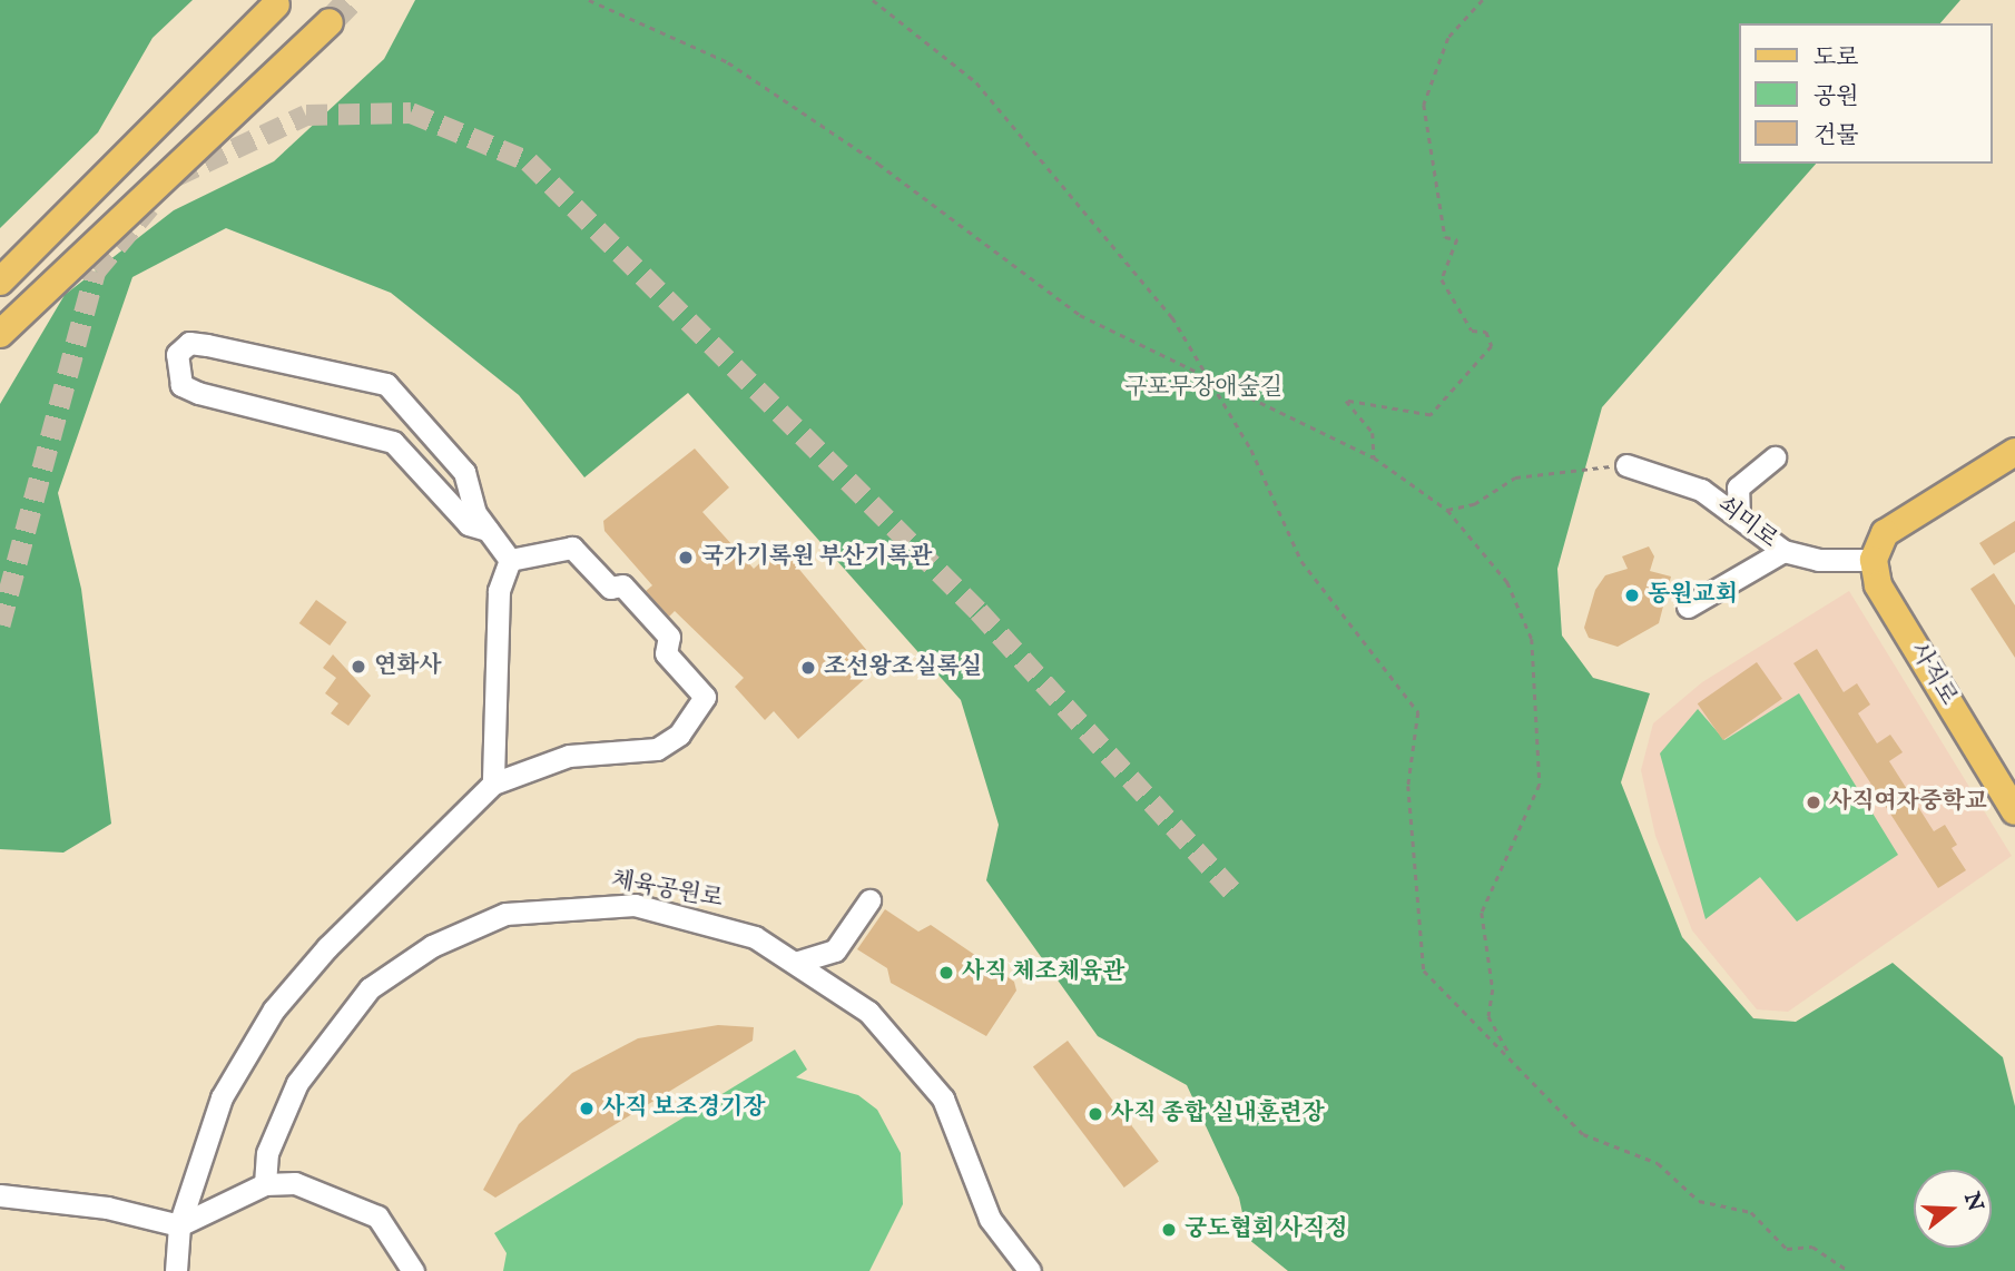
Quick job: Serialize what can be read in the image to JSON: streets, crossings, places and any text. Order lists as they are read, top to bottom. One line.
{"streets":{"main road":["사직로"],"street":["쇠미로","체육공원로"]},"crossings":[["쇠미로","사직로"]],"parks":["구포무장애숲길"],"places":["국가기록원 부산기록관","동원교회","연화사","조선왕조실록실","사직여자중학교","사직 체조체육관","사직 보조경기장","사직 종합 실내훈련장","궁도협회 사직정"],"legend":["도로","공원","건물"],"north":"right"}
